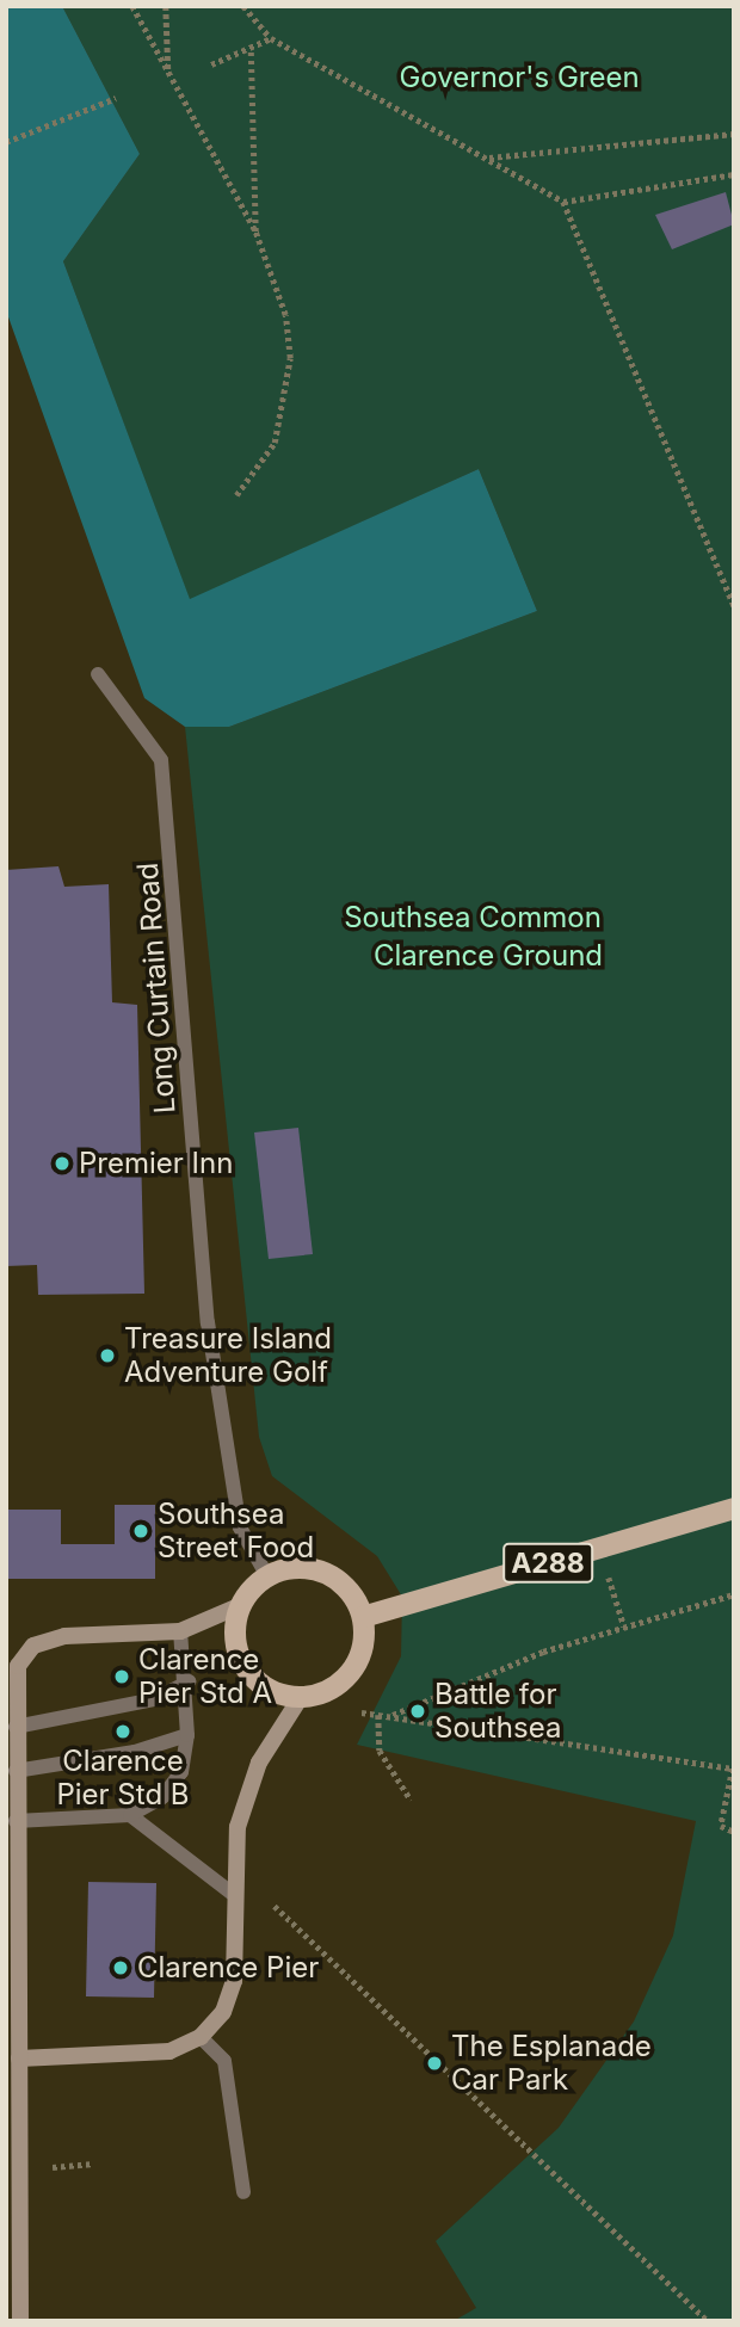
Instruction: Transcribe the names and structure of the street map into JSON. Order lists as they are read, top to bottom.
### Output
{
  "streets": {
    "main road": ["A288"],
    "lane": ["Long Curtain Road"]
  },
  "crossings": [
    ["Long Curtain Road", "A288"]
  ],
  "parks": ["Governor's Green", "Southsea Common", "Clarence Ground"],
  "places": [
    "Premier Inn",
    "Treasure Island Adventure Golf",
    "Southsea Street Food",
    "Clarence Pier Std A",
    "Battle for Southsea",
    "Clarence Pier Std B",
    "Clarence Pier",
    "The Esplanade Car Park"
  ]
}
